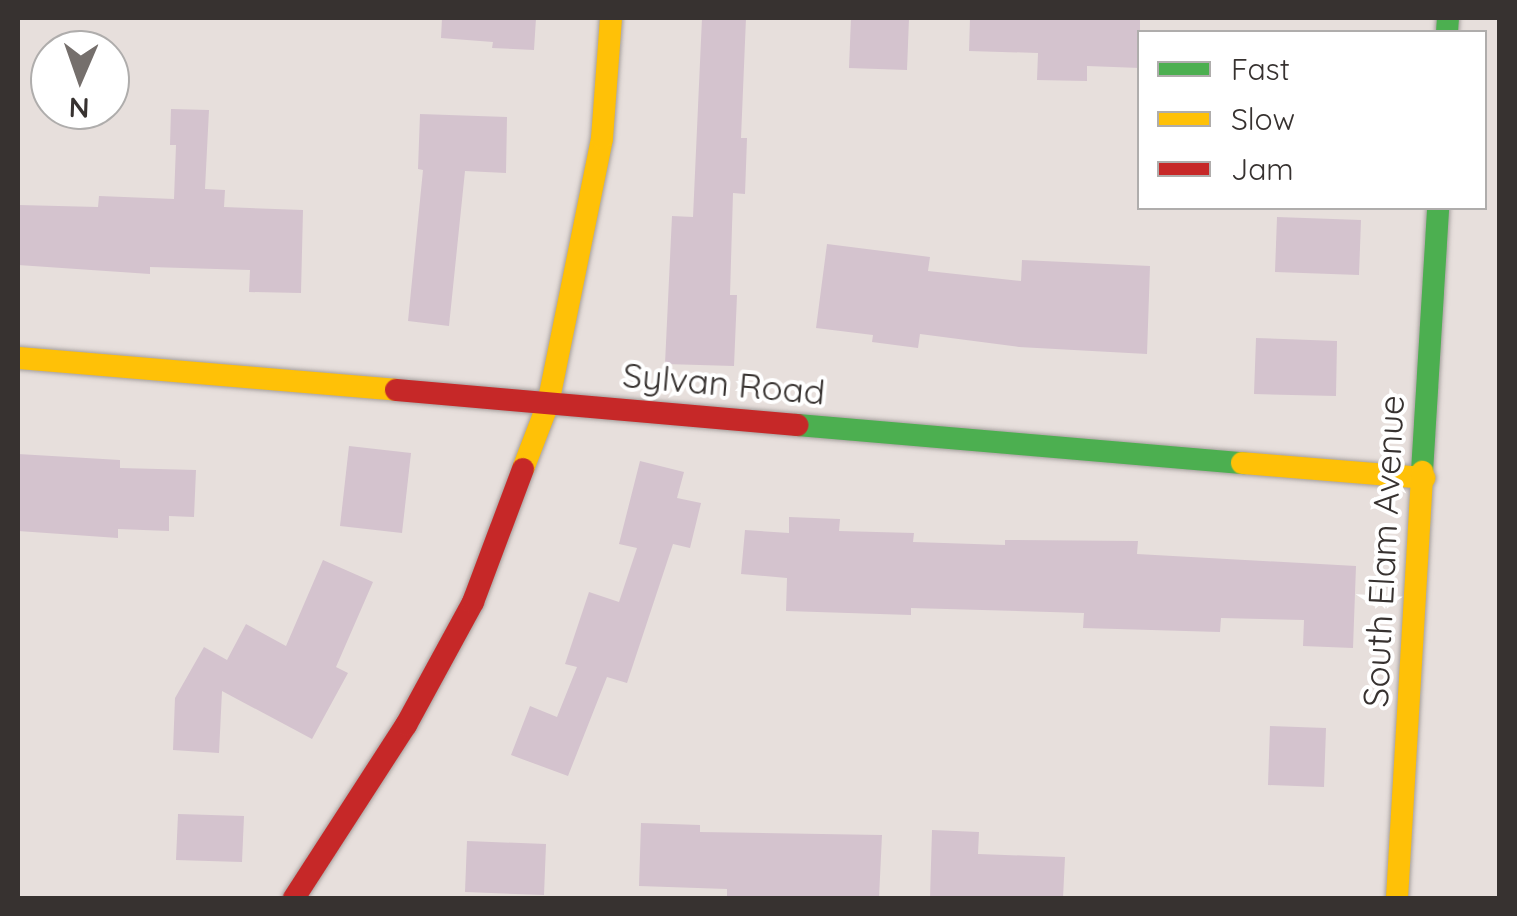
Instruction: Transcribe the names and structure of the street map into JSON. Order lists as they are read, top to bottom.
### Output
{
  "streets": {
    "street": ["Sylvan Road", "South Elam Avenue"]
  },
  "crossings": [
    ["Sylvan Road", "South Elam Avenue"]
  ],
  "legend": ["Fast", "Slow", "Jam"],
  "north": "bottom"
}
